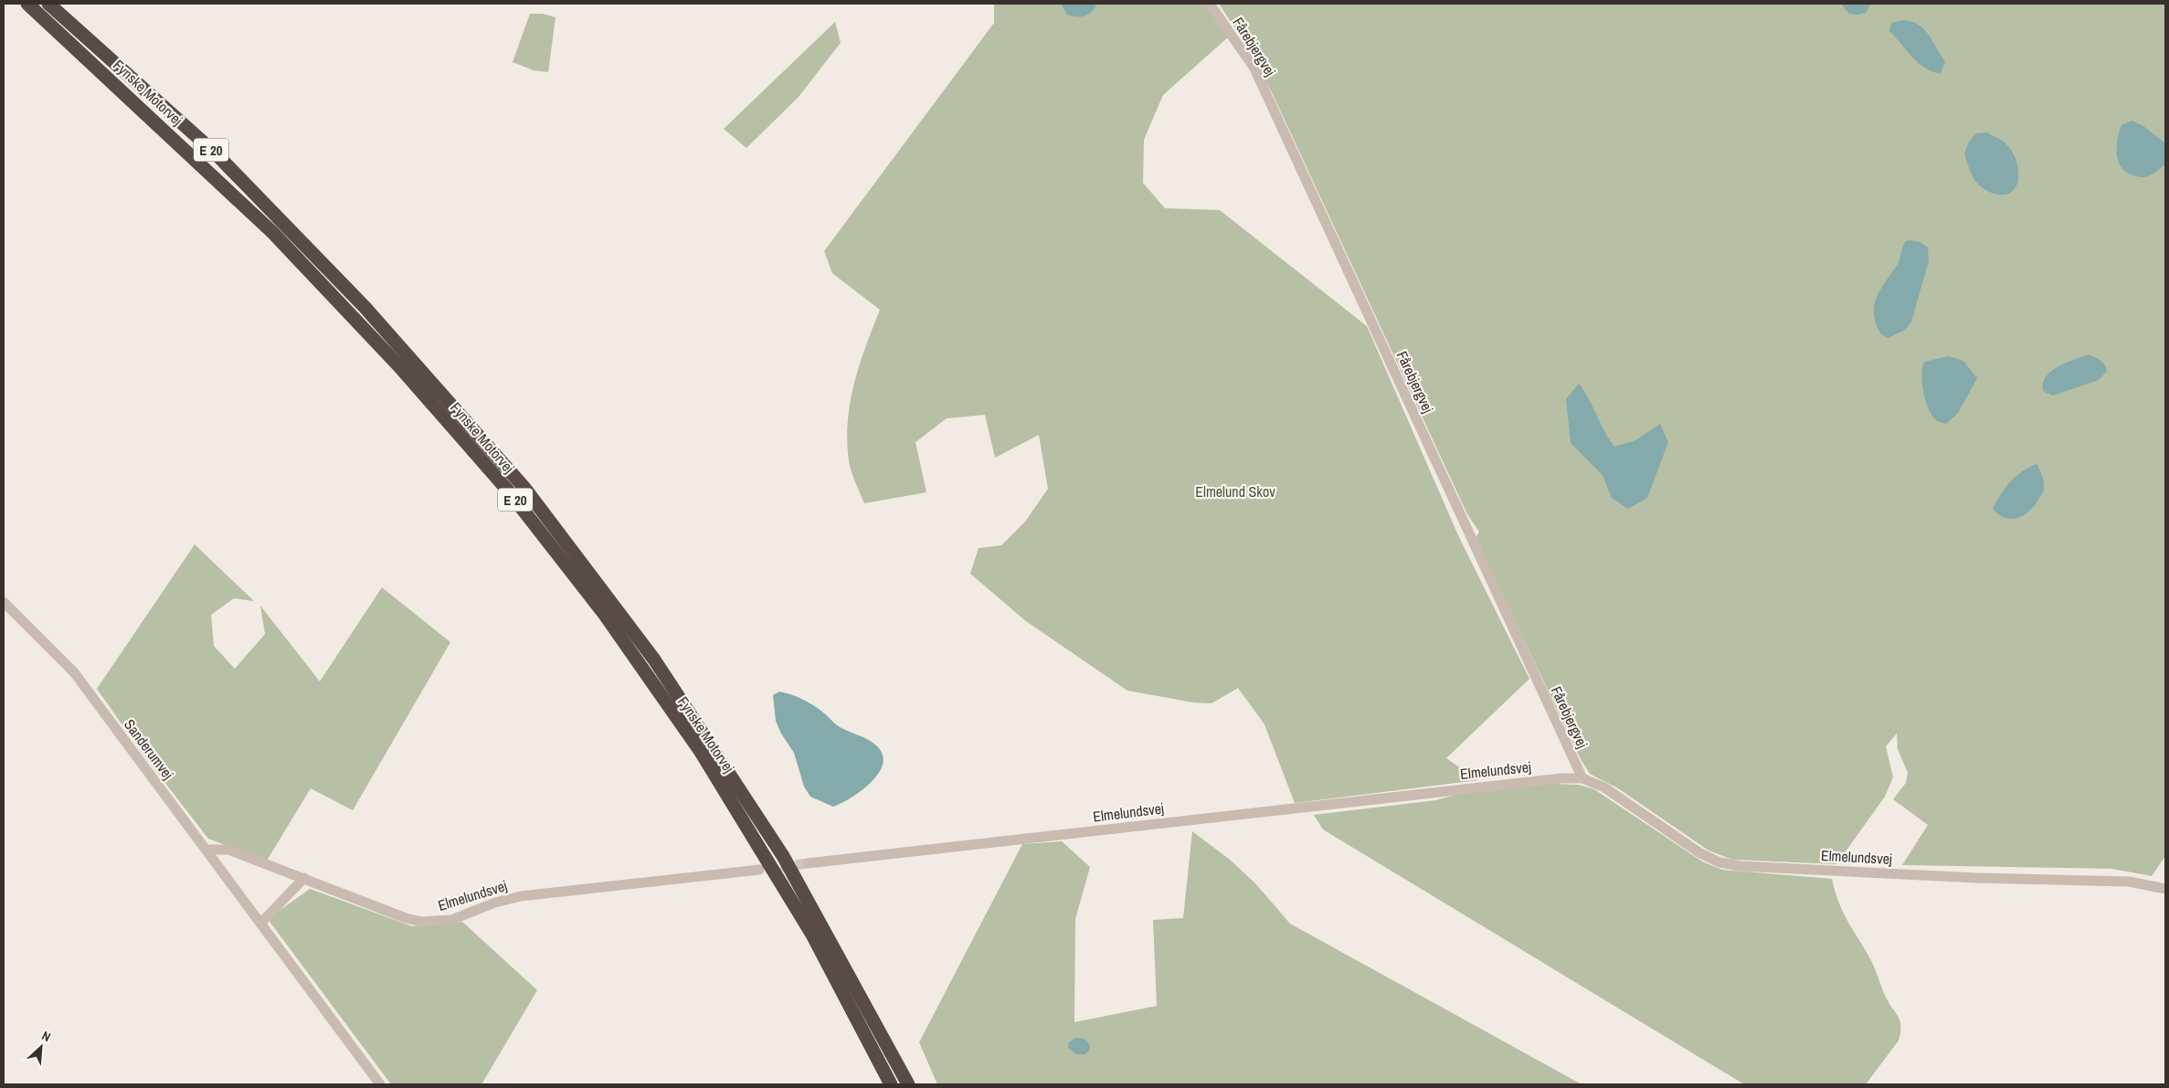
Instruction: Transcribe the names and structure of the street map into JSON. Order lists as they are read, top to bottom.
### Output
{
  "streets": {
    "highway": ["Fynske Motorvej", "E 20"],
    "street": ["Fårebjergvej", "Sanderumvej", "Elmelundsvej"]
  },
  "crossings": [
    ["Fårebjergvej", "Elmelundsvej"],
    ["Sanderumvej", "Elmelundsvej"]
  ],
  "parks": ["Elmelund Skov"],
  "north": "top right"
}
